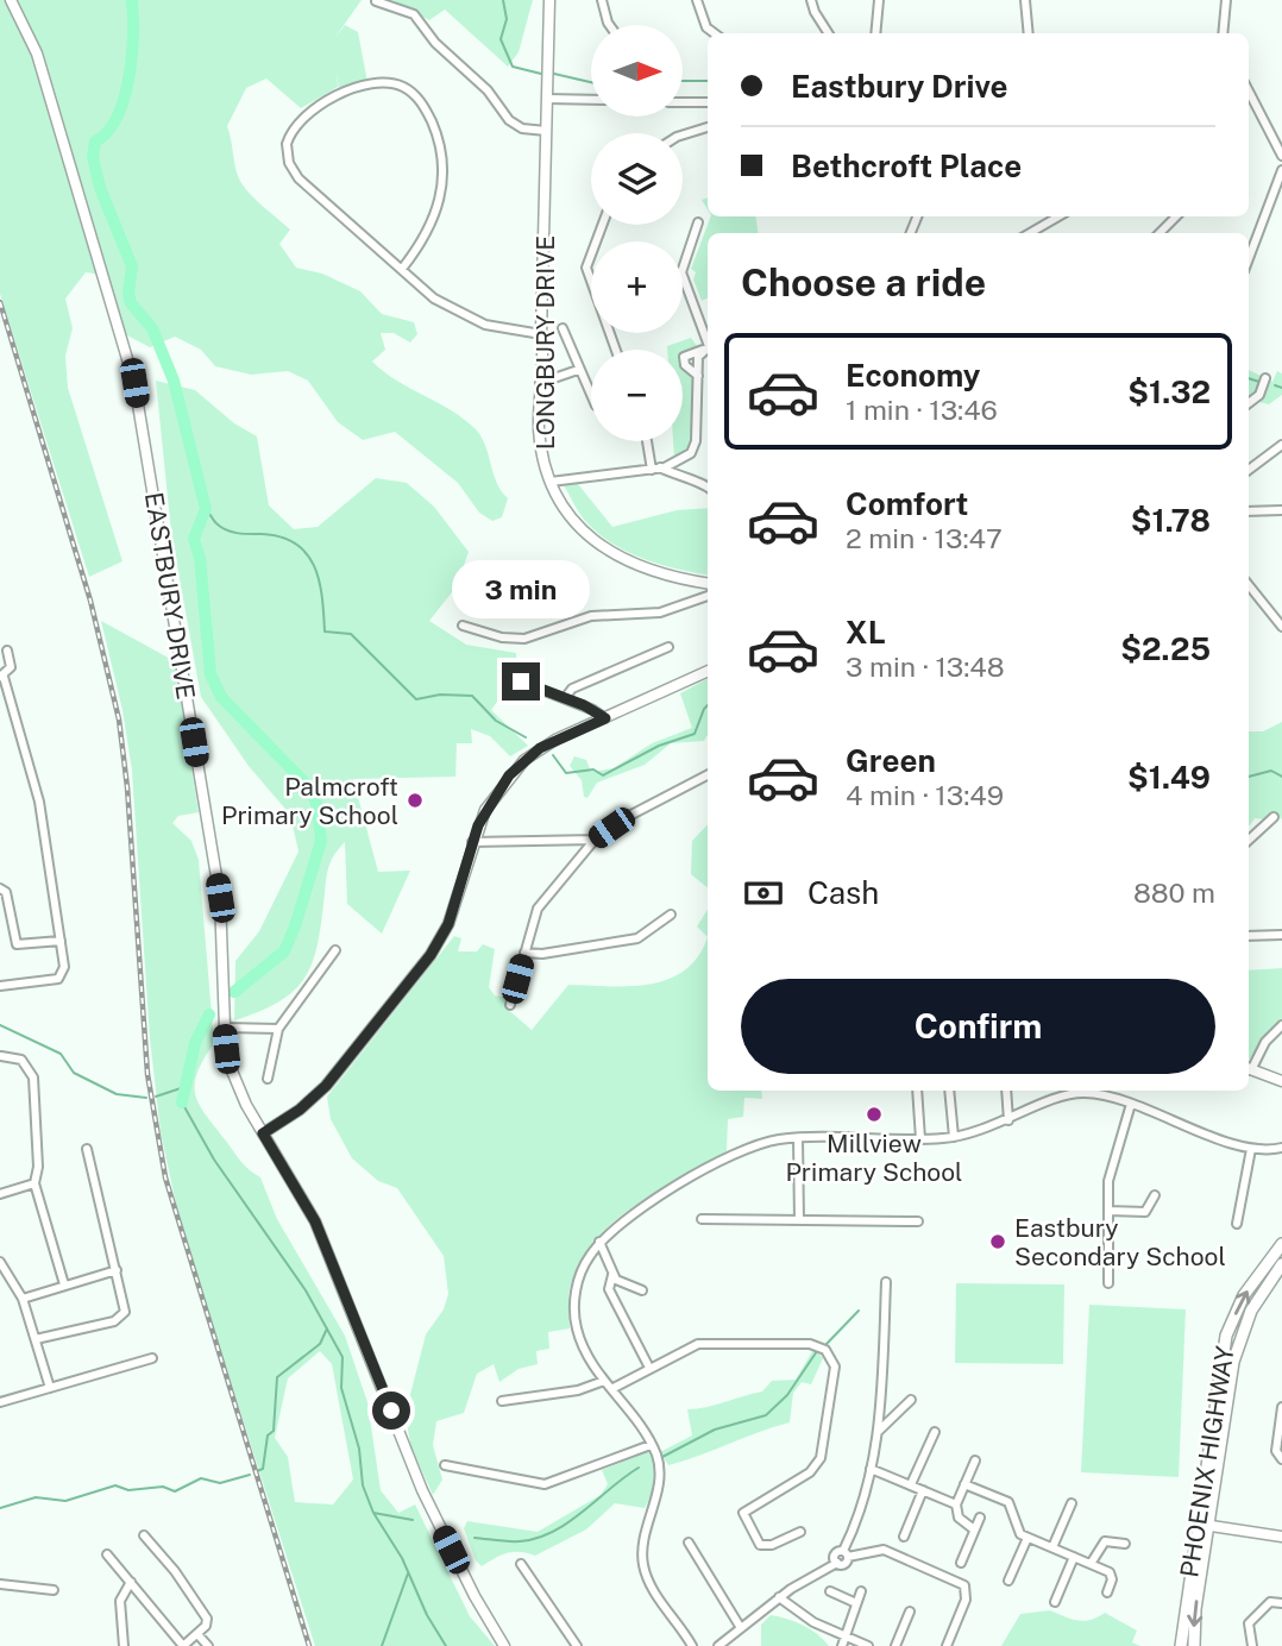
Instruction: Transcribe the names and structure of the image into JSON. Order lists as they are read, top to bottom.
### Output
{
  "streets": {
    "main road": ["PHOENIX HIGHWAY"],
    "street": ["LONGBURY DRIVE", "EASTBURY DRIVE"]
  },
  "places": ["Palmcroft Primary School", "Millview Primary School", "Eastbury Secondary School"],
  "north": "right",
  "page": {
    "map_buttons": ["+", "−"],
    "banner": ["Eastbury Drive", "Bethcroft Place"],
    "heading": "Choose a ride",
    "list": [
      {
        "name": "Economy",
        "note": "1 min · 13:46",
        "value": "$1.32"
      },
      {
        "name": "Comfort",
        "note": "2 min · 13:47",
        "value": "$1.78"
      },
      {
        "name": "XL",
        "note": "3 min · 13:48",
        "value": "$2.25"
      },
      {
        "name": "Green",
        "note": "4 min · 13:49",
        "value": "$1.49"
      }
    ],
    "bubble": "3 min",
    "pay": ["Cash", "880 m"],
    "buttons": "Confirm"
  }
}
